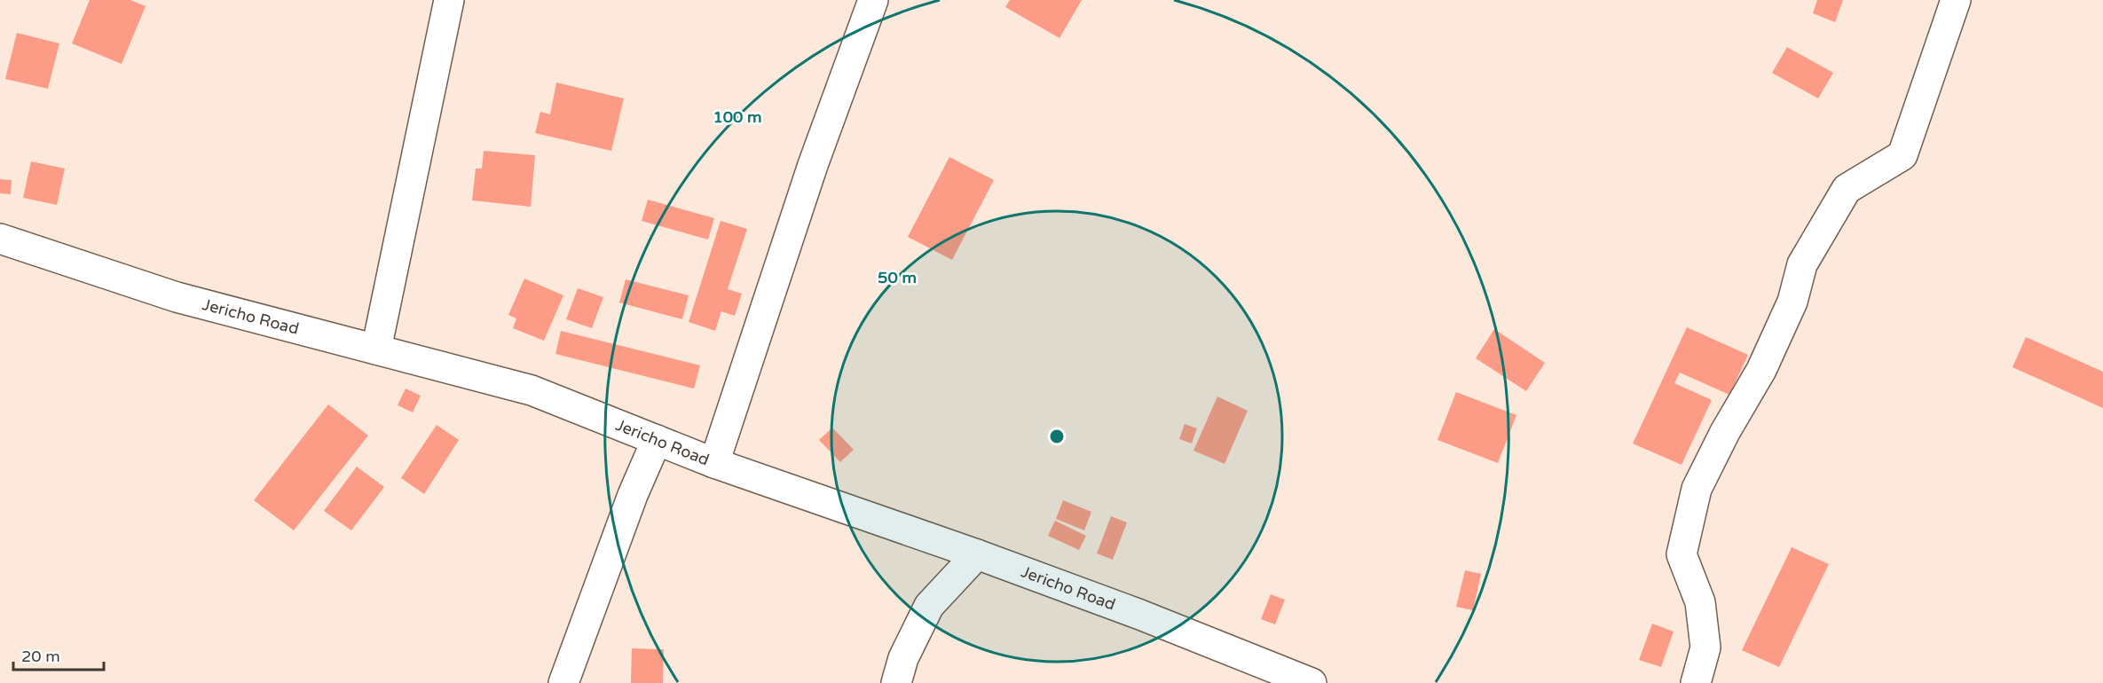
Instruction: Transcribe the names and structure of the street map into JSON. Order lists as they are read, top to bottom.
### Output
{
  "streets": {
    "street": ["Jericho Road"]
  },
  "scale_bar": "20 m",
  "rings": ["100 m", "50 m"]
}
